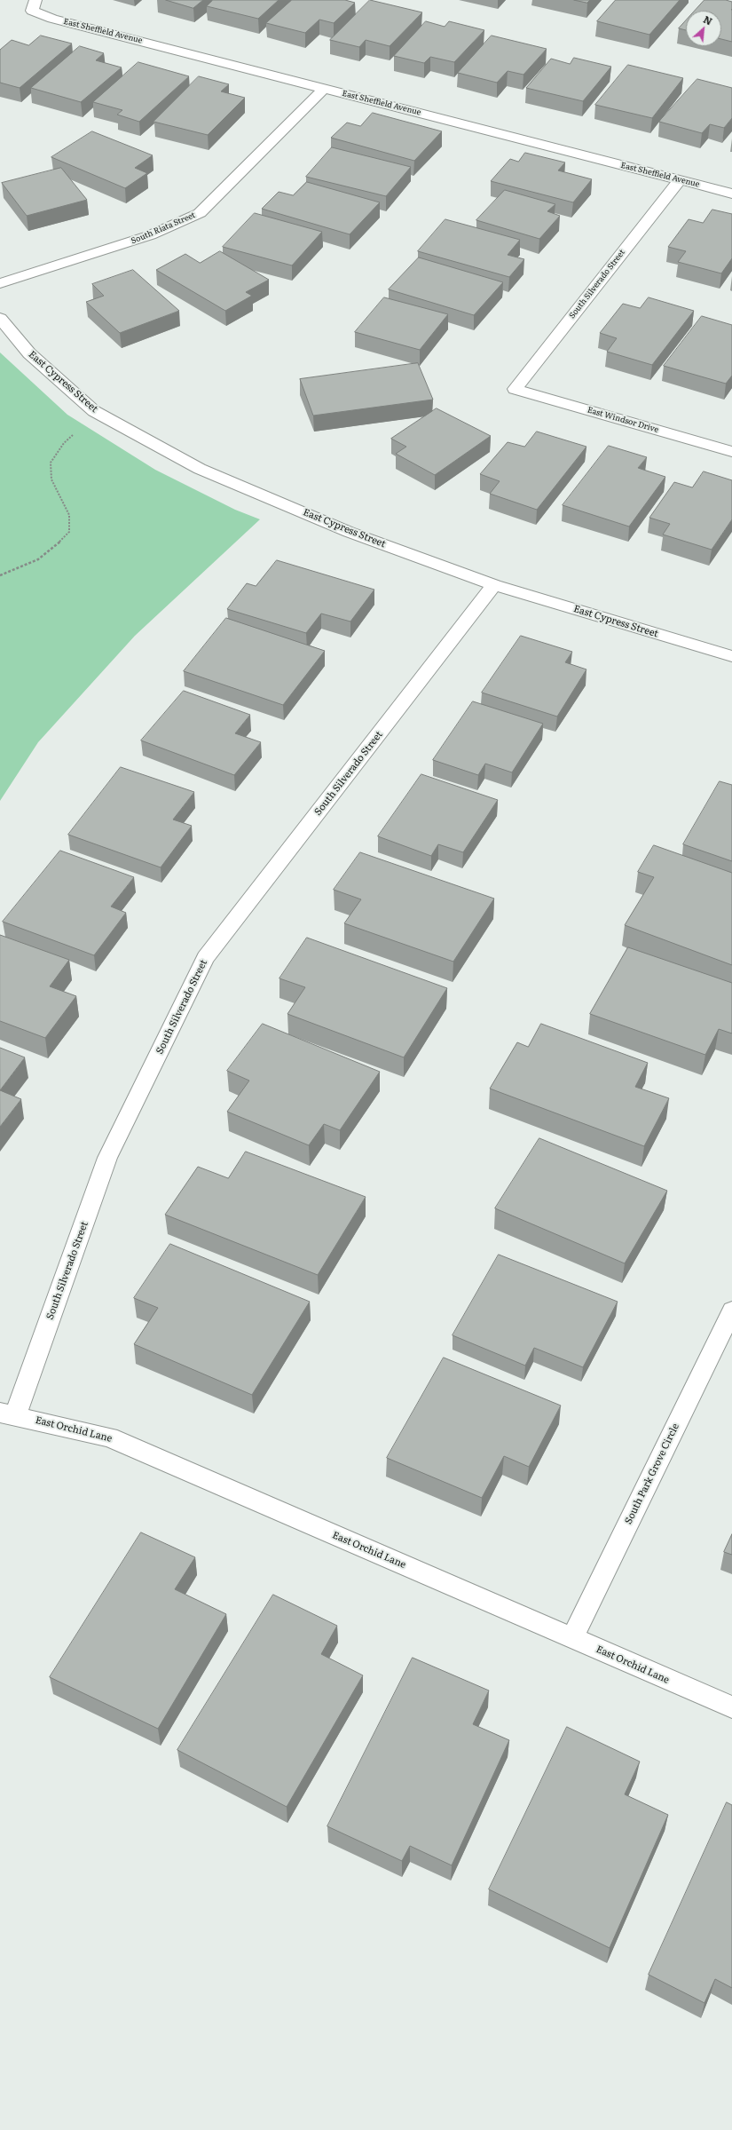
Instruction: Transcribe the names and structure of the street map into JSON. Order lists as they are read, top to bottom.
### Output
{
  "streets": {
    "street": [
      "East Sheffield Avenue",
      "South Riata Street",
      "South Silverado Street",
      "East Cypress Street",
      "East Windsor Drive",
      "East Orchid Lane",
      "South Park Grove Circle"
    ]
  },
  "crossings": [
    ["East Sheffield Avenue", "South Riata Street"],
    ["East Sheffield Avenue", "South Silverado Street"],
    ["South Silverado Street", "East Cypress Street"],
    ["South Silverado Street", "East Windsor Drive"],
    ["South Silverado Street", "East Orchid Lane"],
    ["East Orchid Lane", "South Park Grove Circle"]
  ],
  "north": "top right"
}
